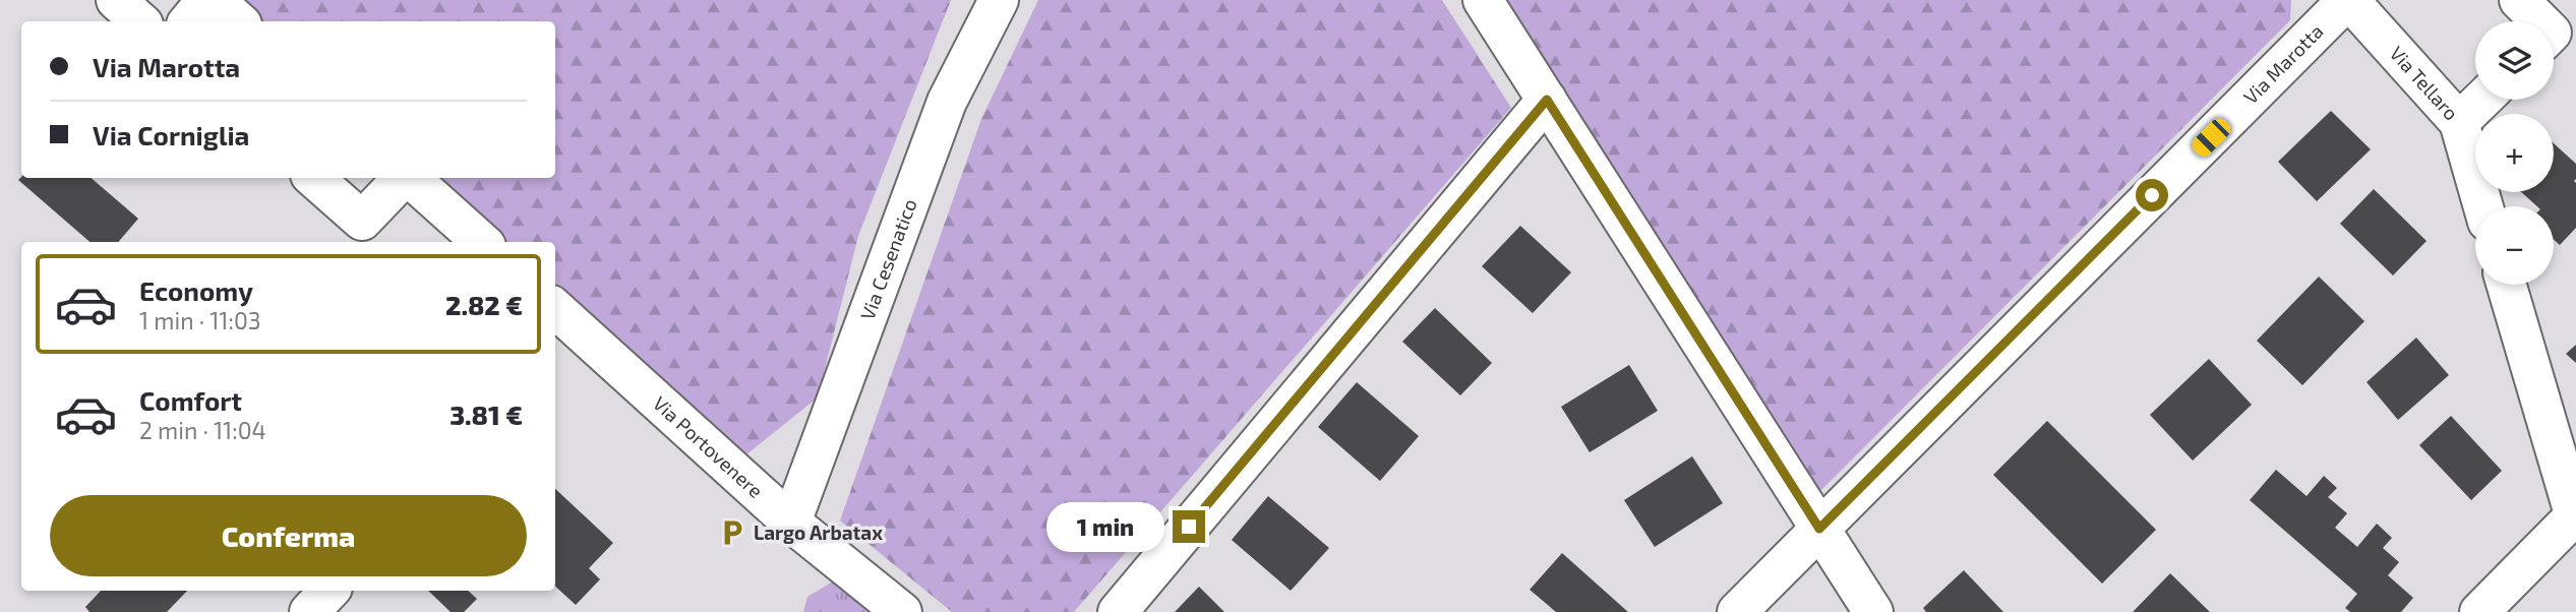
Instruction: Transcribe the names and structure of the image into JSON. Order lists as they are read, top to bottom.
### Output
{
  "streets": {
    "street": [
      "Via Marotta",
      "Via Tellaro",
      "Via Cesenatico",
      "Via Portovenere"
    ]
  },
  "crossings": [
    ["Via Marotta", "Via Tellaro"],
    ["Via Cesenatico", "Via Portovenere"]
  ],
  "places": {
    "parking": ["Largo Arbatax"]
  },
  "page": {
    "map_buttons": ["+", "−"],
    "banner": ["Via Marotta", "Via Corniglia"],
    "list": [
      {
        "name": "Economy",
        "note": "1 min · 11:03",
        "value": "2.82 €"
      },
      {
        "name": "Comfort",
        "note": "2 min · 11:04",
        "value": "3.81 €"
      }
    ],
    "buttons": "Conferma",
    "bubble": "1 min"
  }
}
